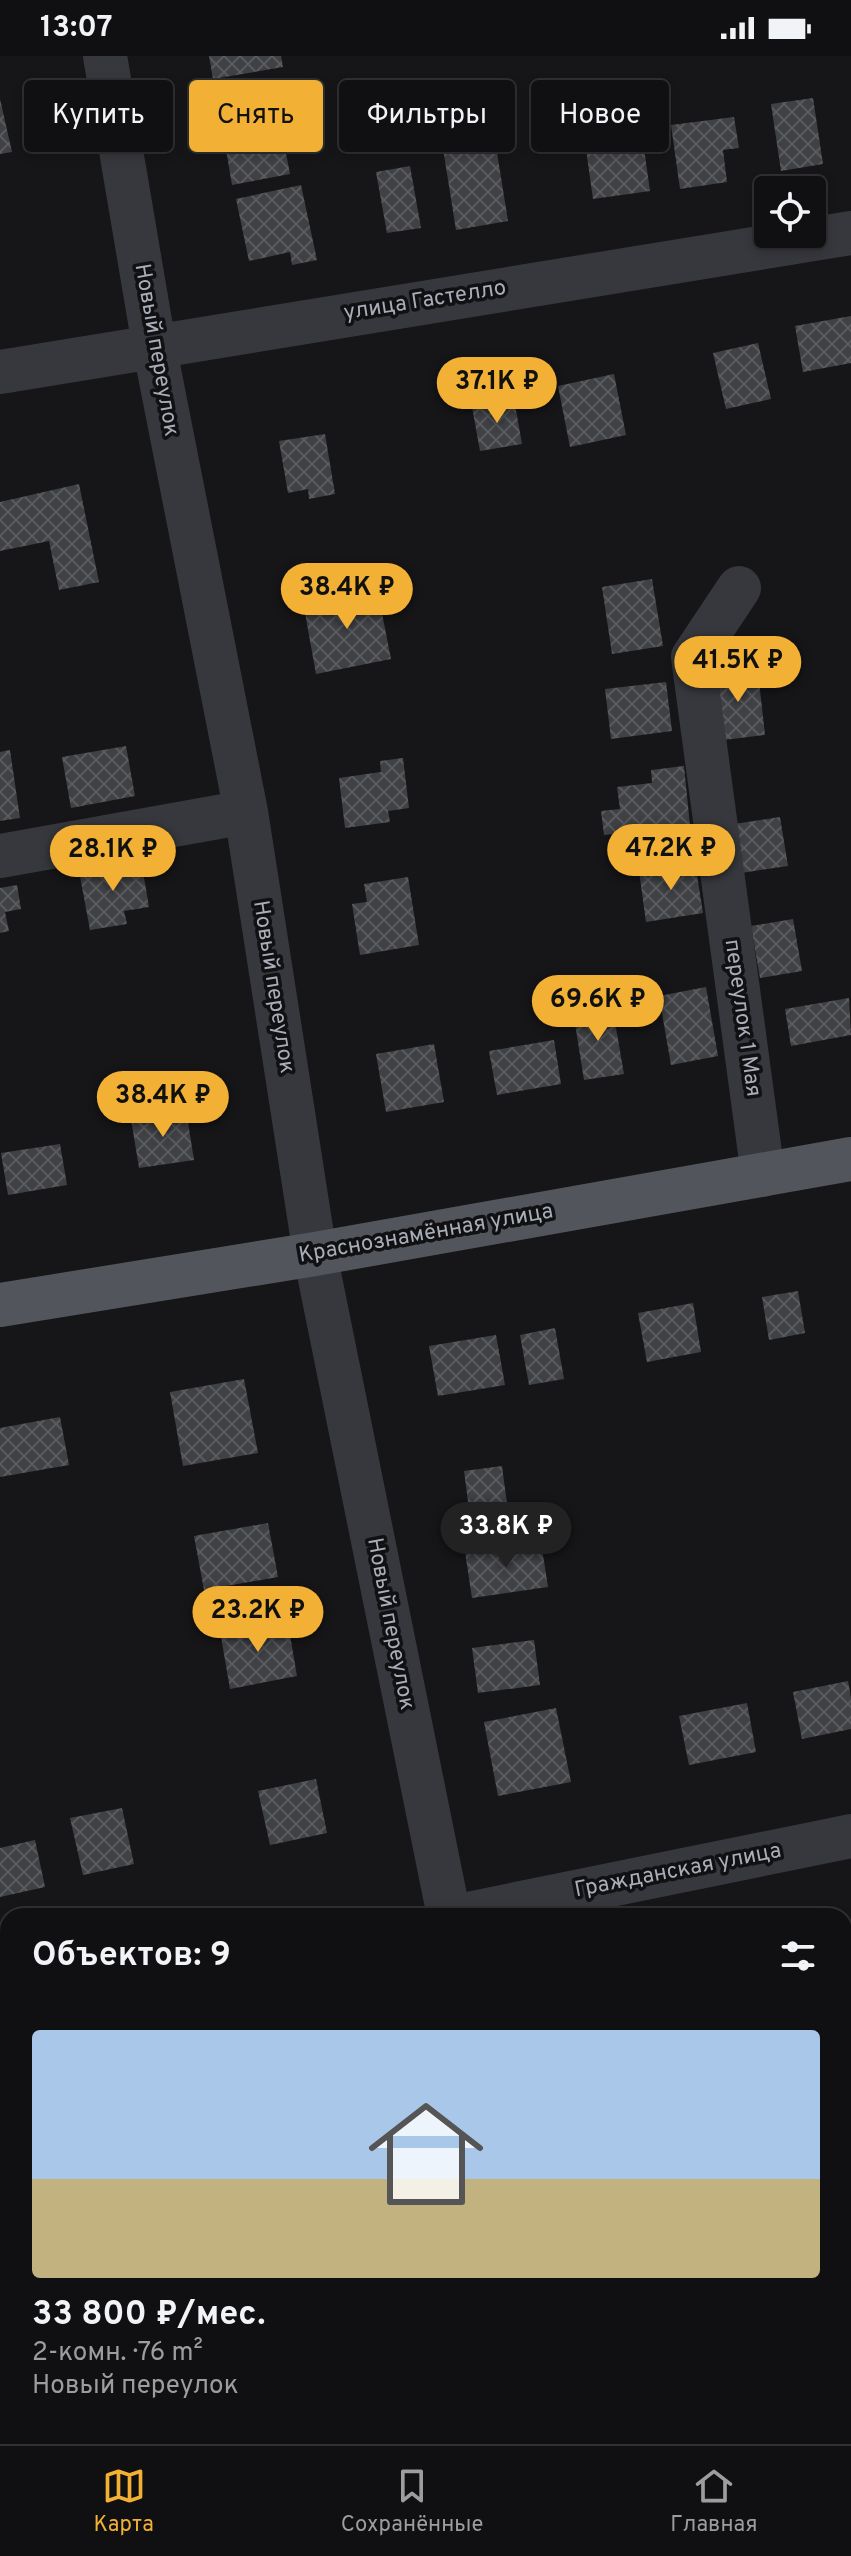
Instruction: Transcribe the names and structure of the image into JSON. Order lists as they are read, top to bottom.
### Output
{
  "streets": {
    "main road": ["Краснознамённая улица"],
    "street": [
      "улица Гастелло",
      "Новый переулок",
      "переулок 1 Мая",
      "Гражданская улица"
    ]
  },
  "crossings": [
    ["улица Гастелло", "Новый переулок"],
    ["Новый переулок", "Краснознамённая улица"],
    ["переулок 1 Мая", "Краснознамённая улица"]
  ],
  "page": {
    "status": "13:07",
    "chip": [
      "Купить",
      "Снять",
      "Фильтры",
      "Новое"
    ],
    "price": [
      "37.1K ₽",
      "38.4K ₽",
      "41.5K ₽",
      "47.2K ₽",
      "28.1K ₽",
      "69.6K ₽",
      "38.4K ₽",
      "33.8K ₽",
      "23.2K ₽"
    ],
    "heading": "Объектов: 9",
    "list": [
      {
        "name": "33 800 ₽/мес.",
        "note": "2-комн. · 76 m² · Новый переулок"
      }
    ],
    "tabs": ["Карта", "Сохранённые", "Главная"]
  }
}
